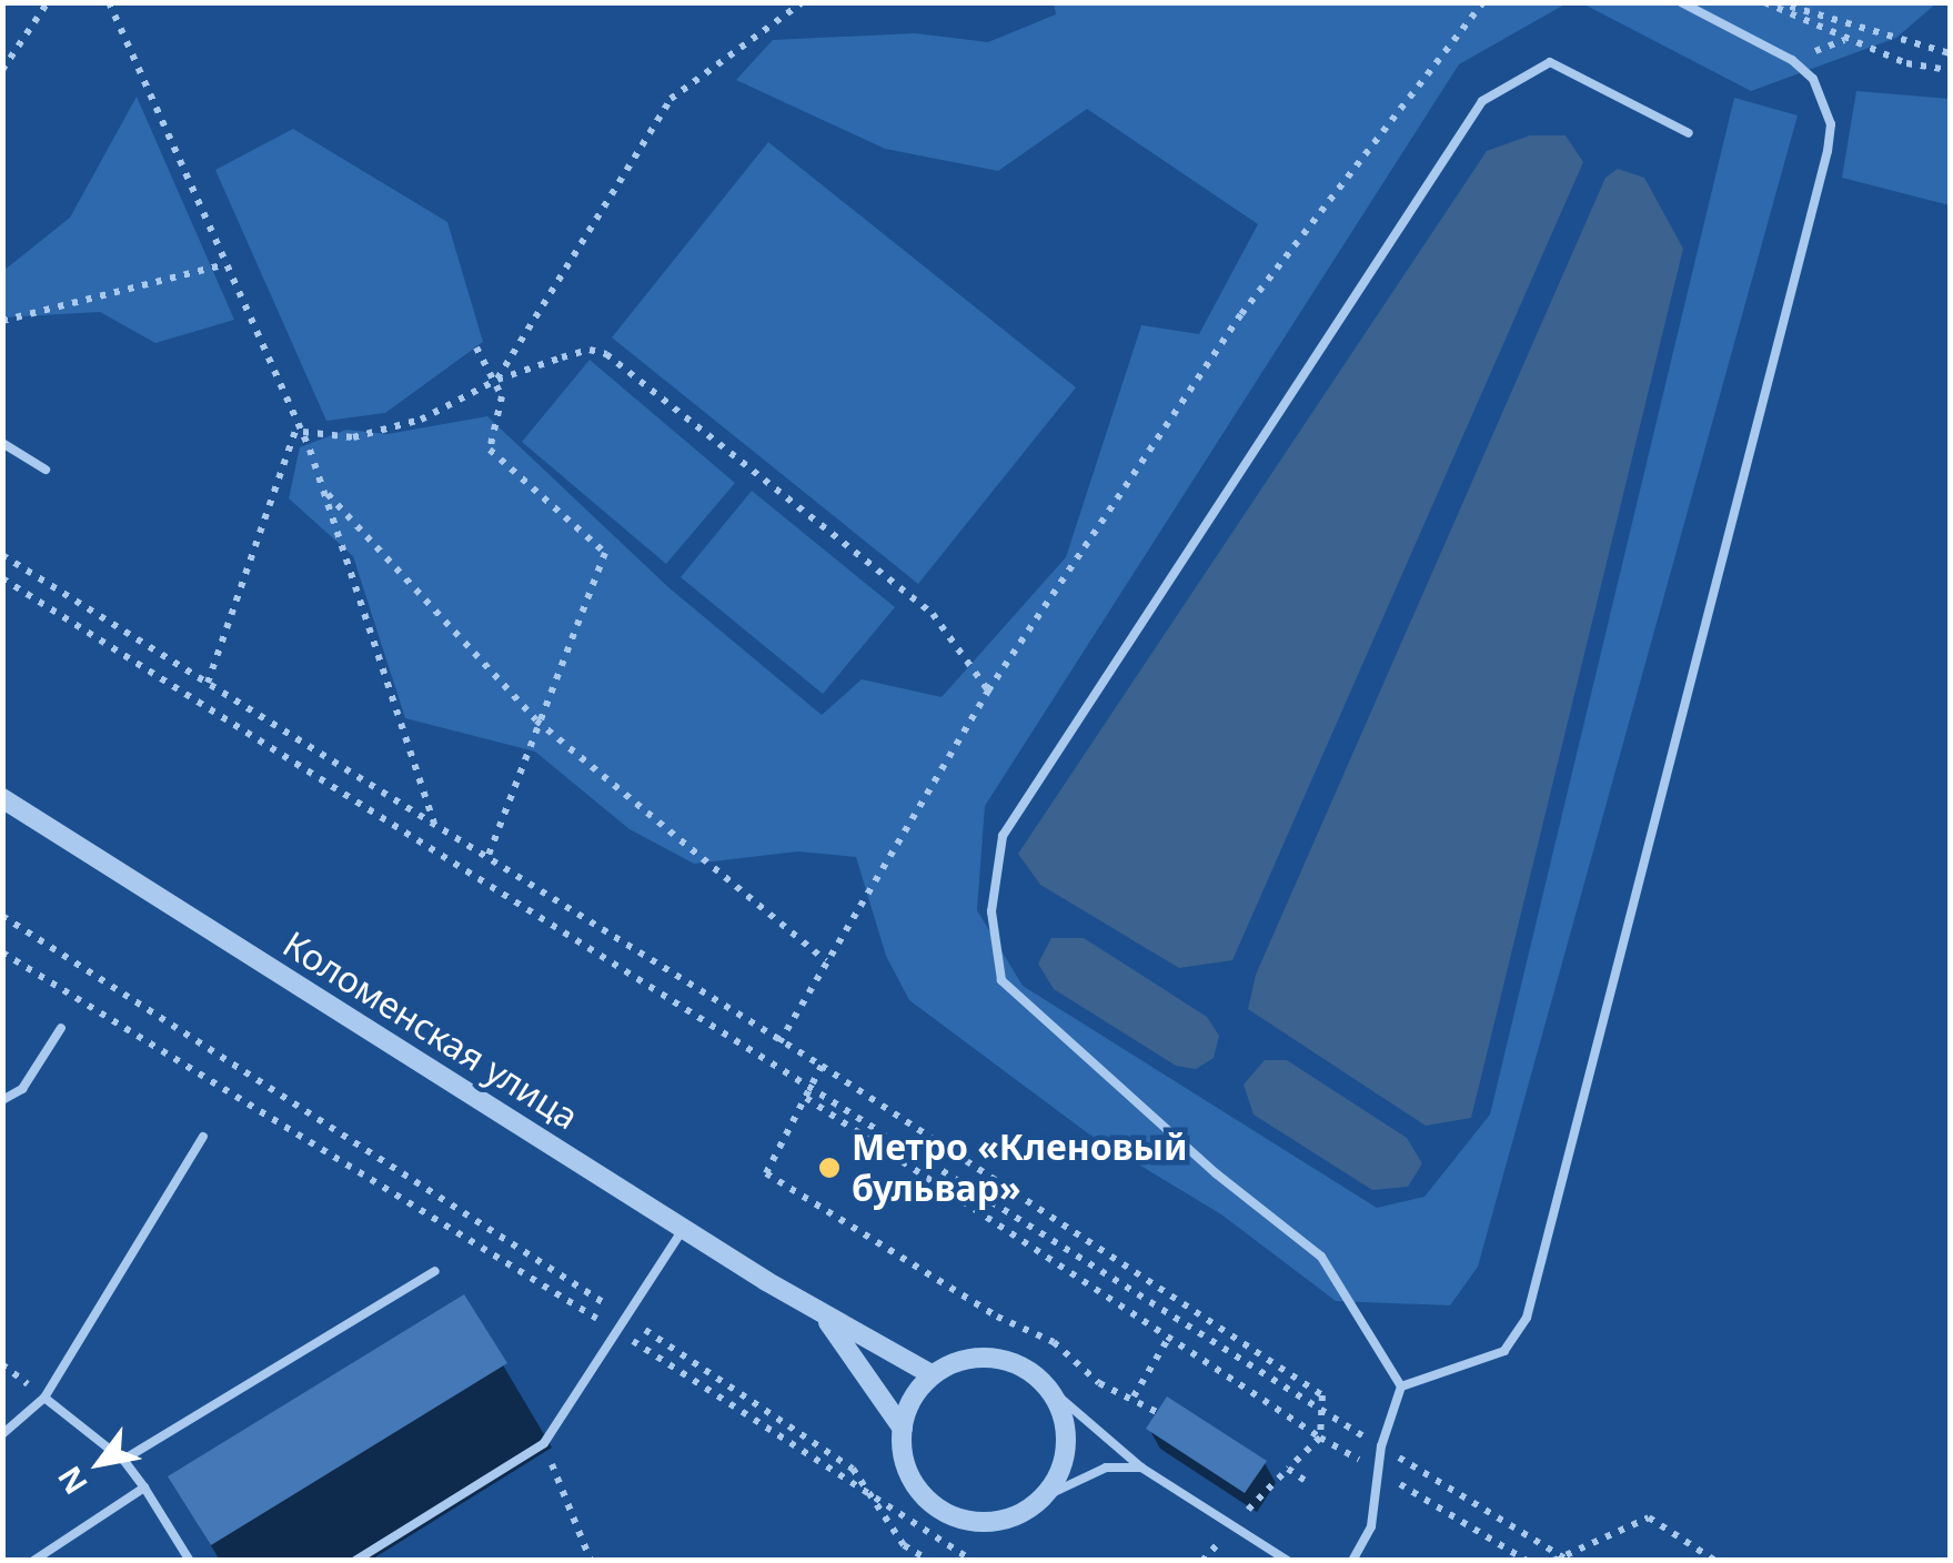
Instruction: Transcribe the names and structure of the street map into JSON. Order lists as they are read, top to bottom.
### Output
{
  "streets": {
    "street": ["Коломенская улица"]
  },
  "places": ["Метро «Кленовый бульвар»"],
  "north": "bottom left"
}
